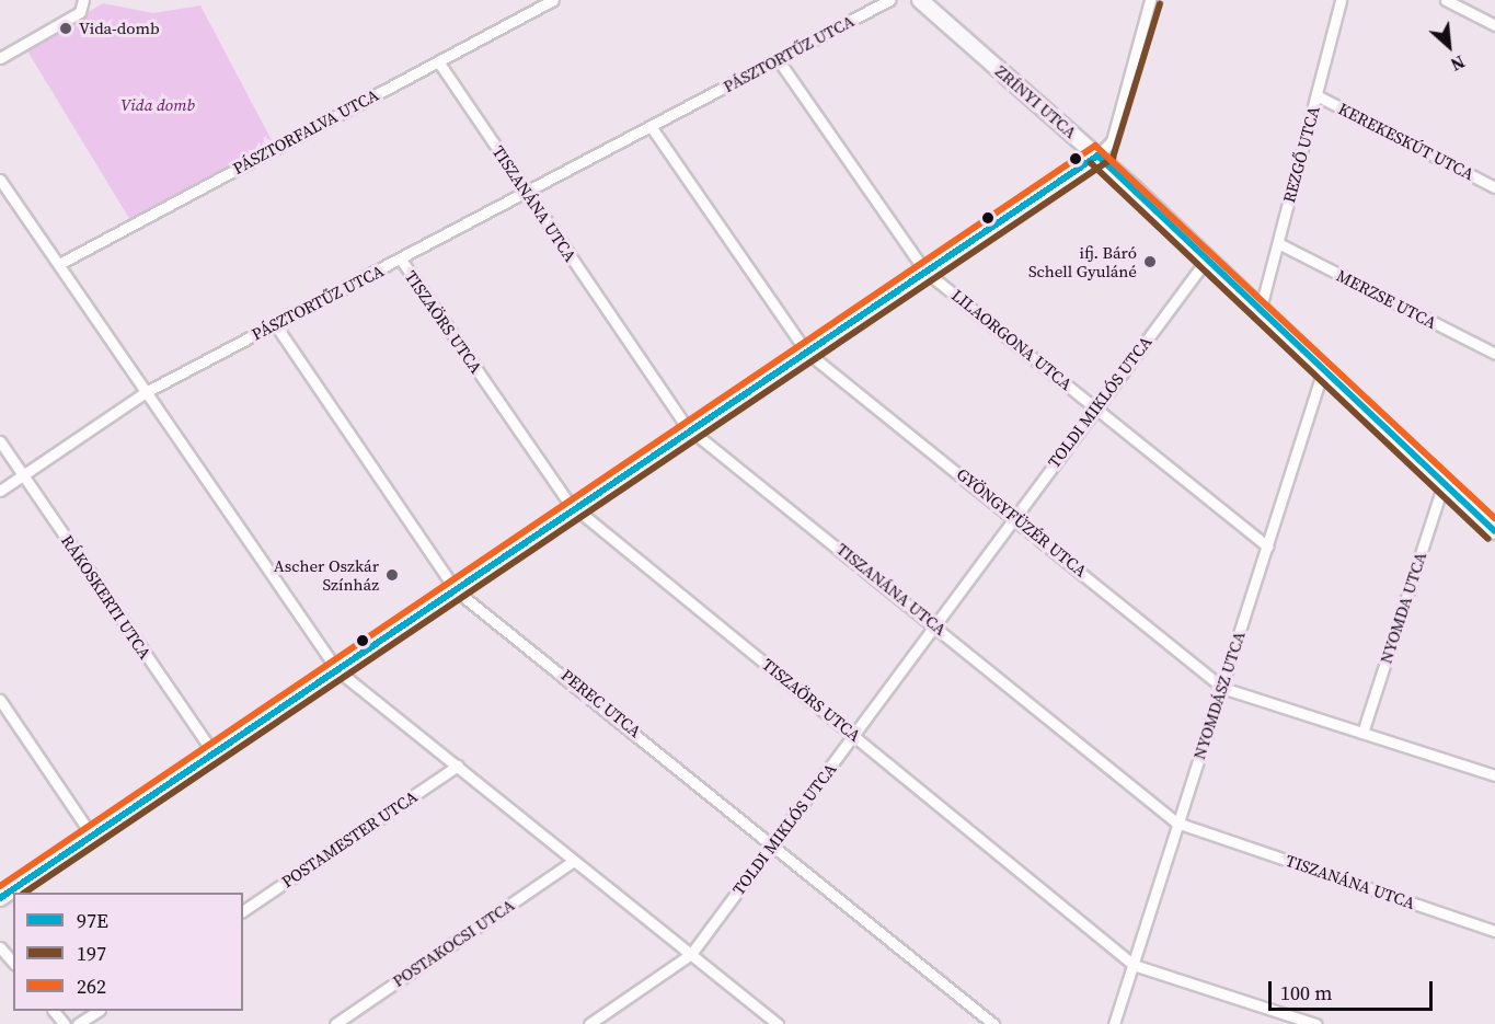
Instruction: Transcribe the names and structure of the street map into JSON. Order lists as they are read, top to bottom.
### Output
{
  "streets": {
    "street": [
      "PÁSZTORTŰZ UTCA",
      "ZRÍNYI UTCA",
      "PÁSZTORFALVA UTCA",
      "KEREKESKÚT UTCA",
      "REZGŐ UTCA",
      "TISZANÁNA UTCA",
      "MERZSE UTCA",
      "TISZAÖRS UTCA",
      "LILAORGONA UTCA",
      "TOLDI MIKLÓS UTCA",
      "GYÖNGYFÜZÉR UTCA",
      "RÁKOSKERTI UTCA",
      "NYOMDA UTCA",
      "NYOMDÁSZ UTCA",
      "PEREC UTCA",
      "POSTAMESTER UTCA",
      "POSTAKOCSI UTCA"
    ]
  },
  "crossings": [
    ["PÁSZTORTŰZ UTCA", "TISZANÁNA UTCA"],
    ["PÁSZTORTŰZ UTCA", "TISZAÖRS UTCA"],
    ["PÁSZTORTŰZ UTCA", "LILAORGONA UTCA"],
    ["PÁSZTORTŰZ UTCA", "GYÖNGYFÜZÉR UTCA"],
    ["PÁSZTORTŰZ UTCA", "RÁKOSKERTI UTCA"],
    ["PÁSZTORTŰZ UTCA", "PEREC UTCA"],
    ["ZRÍNYI UTCA", "REZGŐ UTCA"],
    ["ZRÍNYI UTCA", "TOLDI MIKLÓS UTCA"],
    ["ZRÍNYI UTCA", "NYOMDA UTCA"],
    ["ZRÍNYI UTCA", "NYOMDÁSZ UTCA"],
    ["PÁSZTORFALVA UTCA", "TISZANÁNA UTCA"],
    ["KEREKESKÚT UTCA", "REZGŐ UTCA"],
    ["REZGŐ UTCA", "MERZSE UTCA"],
    ["TISZANÁNA UTCA", "TOLDI MIKLÓS UTCA"],
    ["TISZANÁNA UTCA", "NYOMDÁSZ UTCA"],
    ["TISZAÖRS UTCA", "TOLDI MIKLÓS UTCA"],
    ["TISZAÖRS UTCA", "NYOMDÁSZ UTCA"],
    ["LILAORGONA UTCA", "TOLDI MIKLÓS UTCA"],
    ["LILAORGONA UTCA", "NYOMDÁSZ UTCA"],
    ["TOLDI MIKLÓS UTCA", "GYÖNGYFÜZÉR UTCA"],
    ["TOLDI MIKLÓS UTCA", "PEREC UTCA"],
    ["GYÖNGYFÜZÉR UTCA", "NYOMDA UTCA"],
    ["GYÖNGYFÜZÉR UTCA", "NYOMDÁSZ UTCA"]
  ],
  "parks": ["Vida domb"],
  "places": ["Vida-domb", "ifj. Báró Schell Gyuláné", "Ascher Oszkár Színház"],
  "lines": ["transit line 197", "transit line 262", "transit line 97E"],
  "legend": ["97E", "197", "262"],
  "scale_bar": "100 m",
  "north": "bottom right"
}
